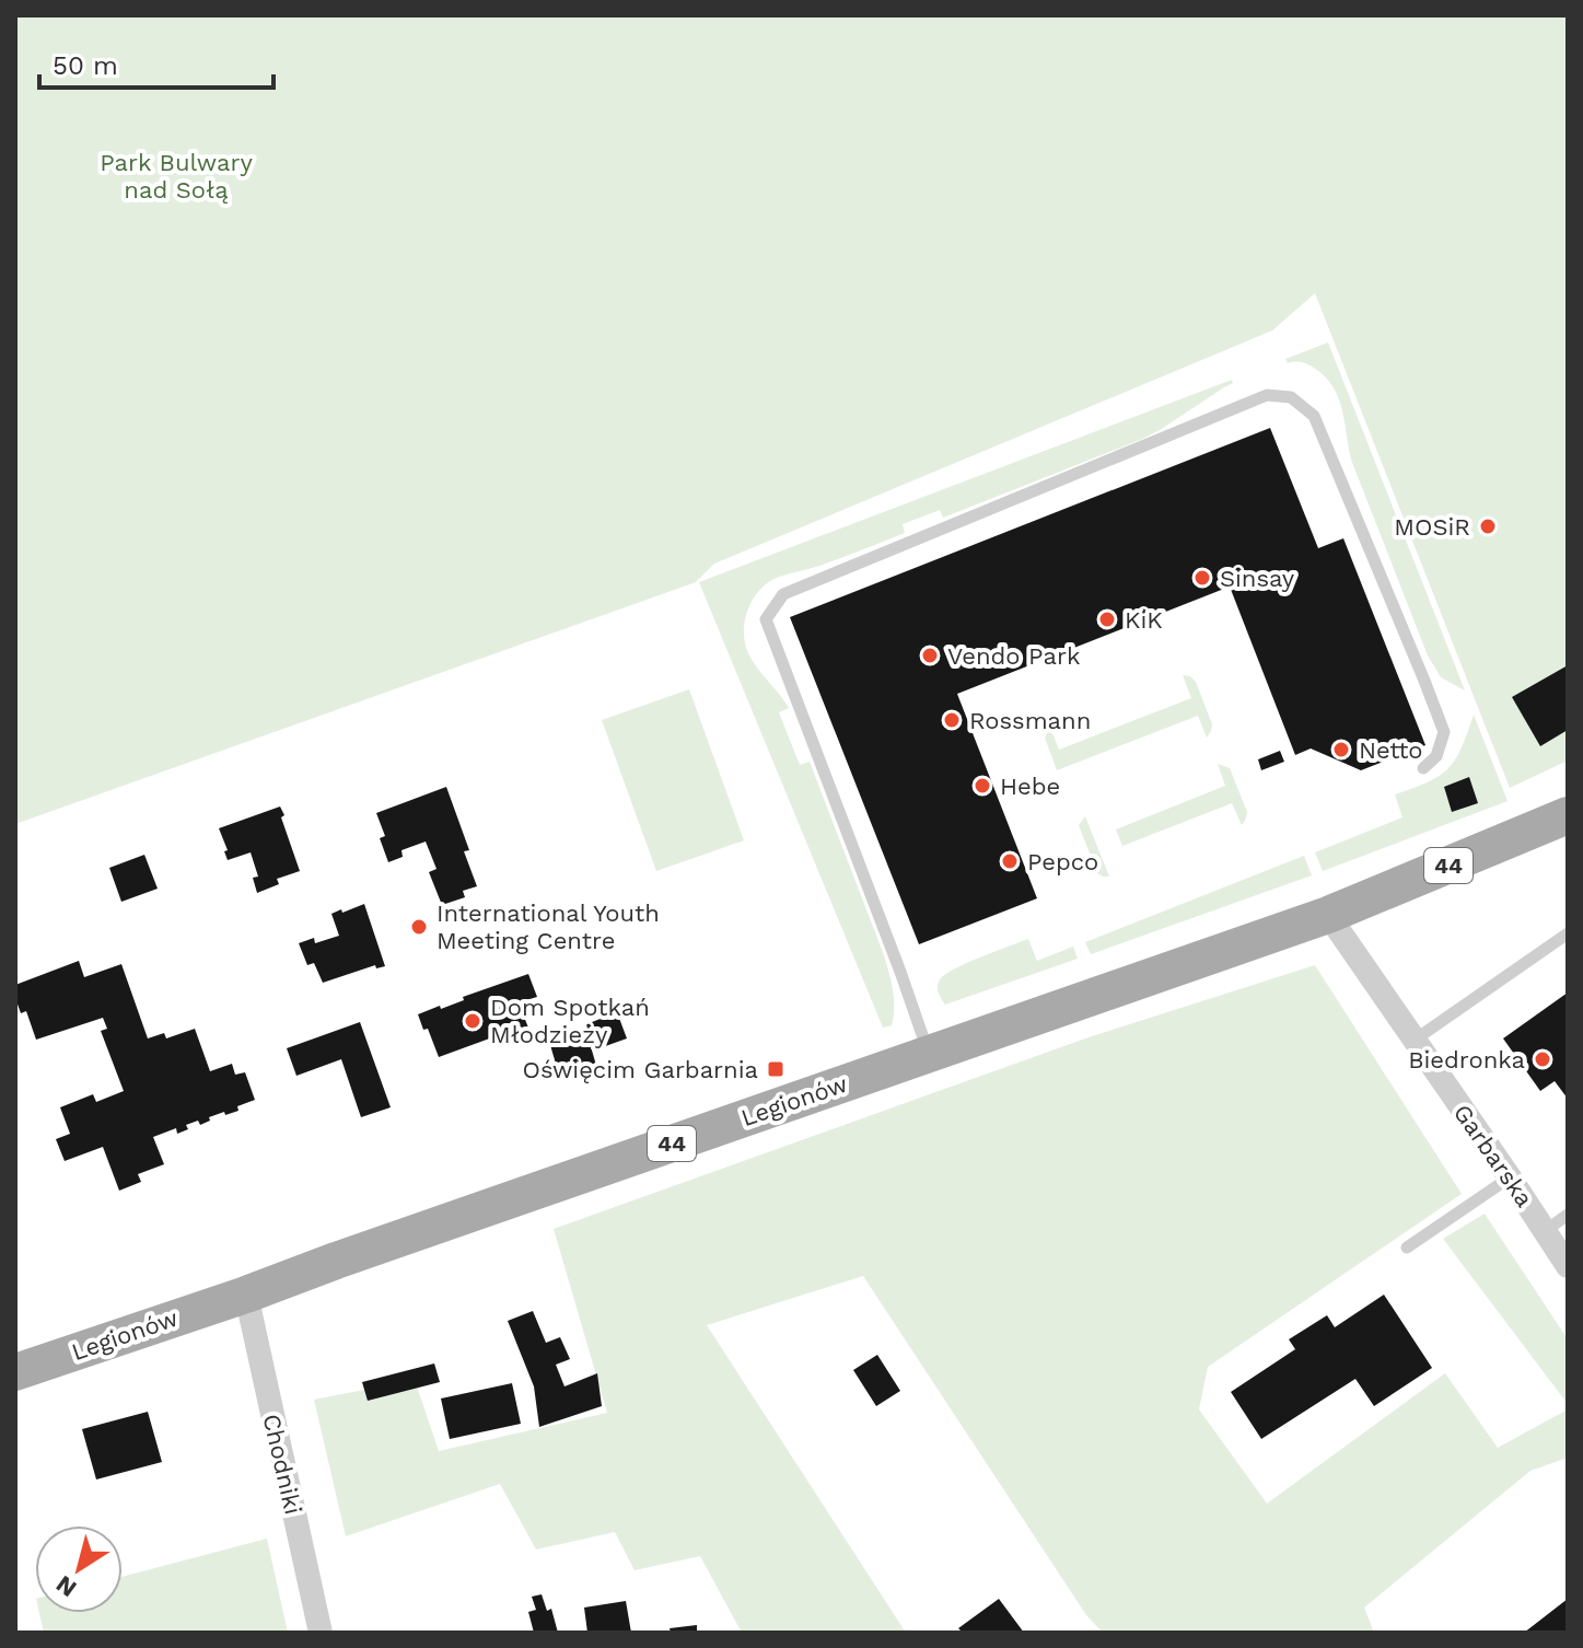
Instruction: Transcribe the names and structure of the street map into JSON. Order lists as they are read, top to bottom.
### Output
{
  "streets": {
    "main road": ["44", "Legionów"],
    "street": ["Garbarska", "Chodniki"]
  },
  "crossings": [
    ["Legionów", "Garbarska"],
    ["Legionów", "Chodniki"]
  ],
  "parks": ["Park Bulwary nad Sołą"],
  "places": {
    "other": [
      "MOSiR",
      "Sinsay",
      "KiK",
      "Vendo Park",
      "Rossmann",
      "Netto",
      "Hebe",
      "Pepco",
      "International Youth Meeting Centre",
      "Dom Spotkań Młodzieży",
      "Biedronka"
    ],
    "transit": ["Oświęcim Garbarnia"]
  },
  "scale_bar": "50 m",
  "north": "bottom left"
}
